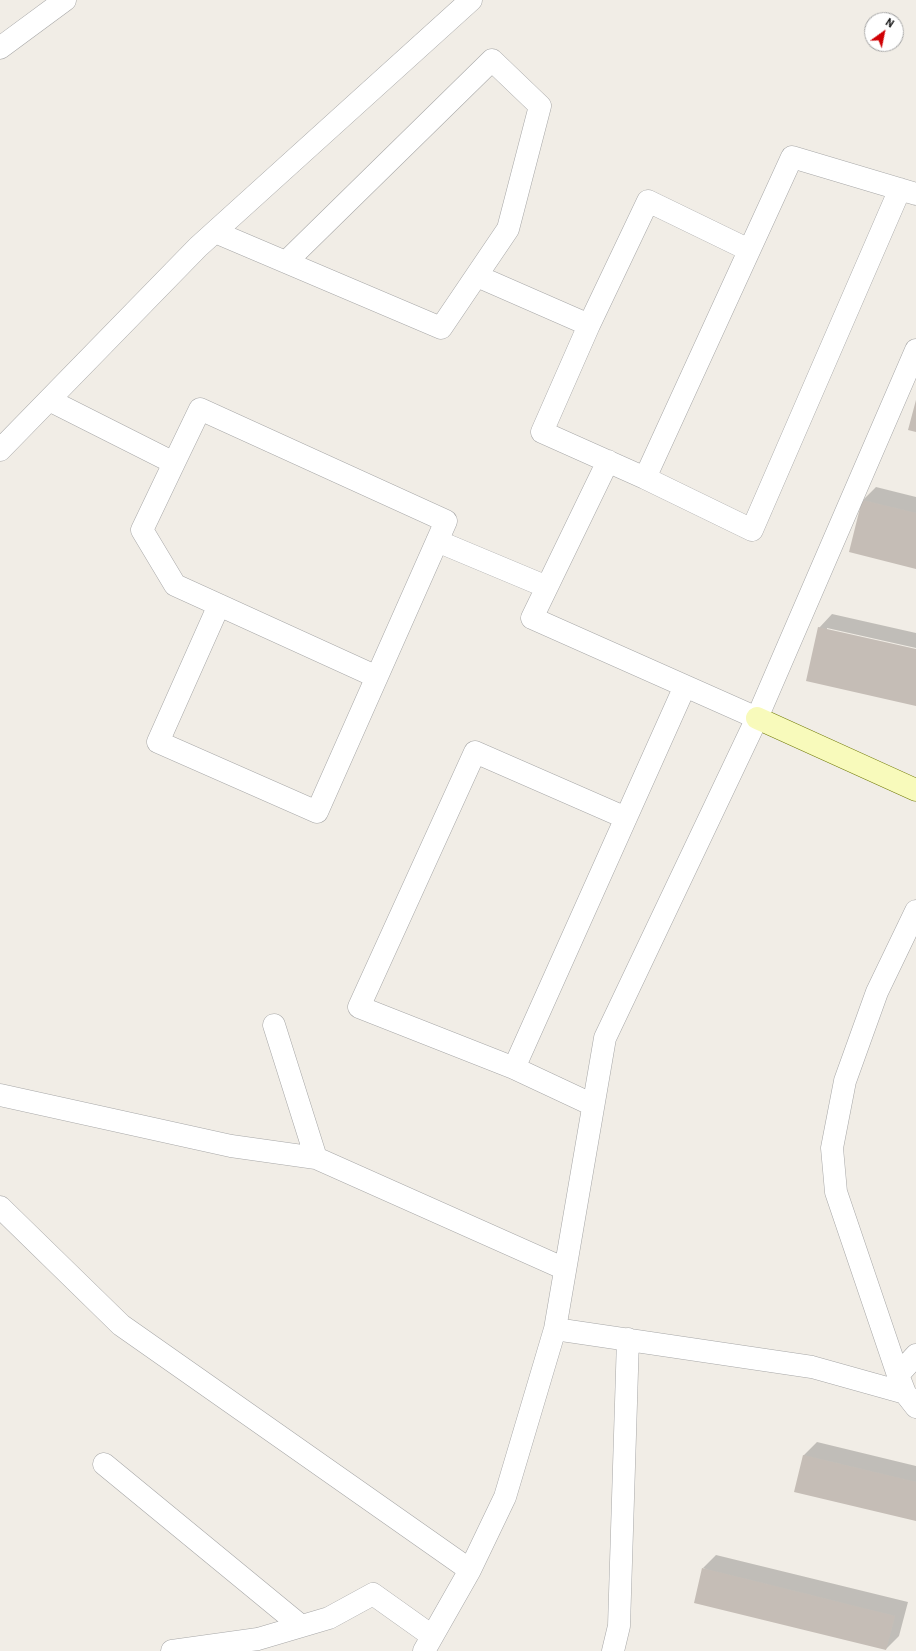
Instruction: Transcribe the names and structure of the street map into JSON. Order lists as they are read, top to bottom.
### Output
{
  "north": "top right"
}
